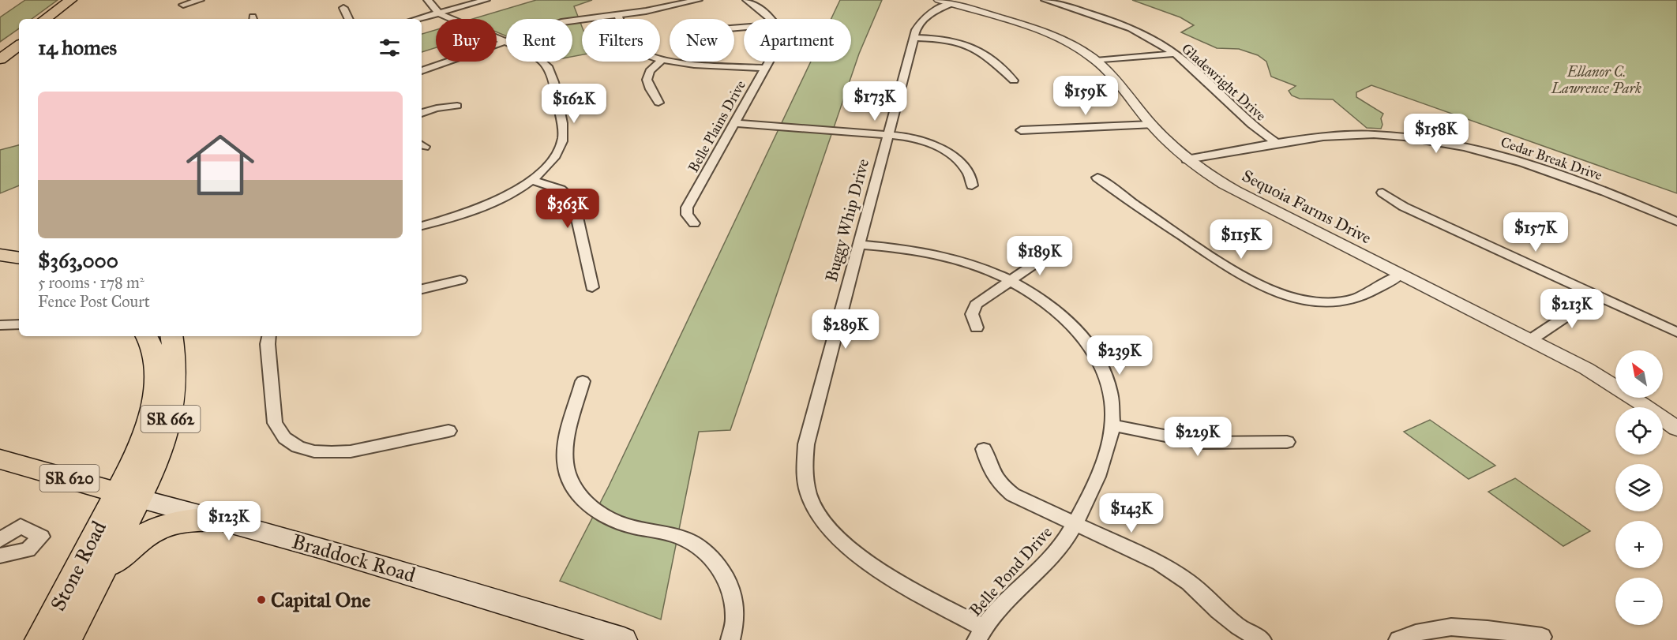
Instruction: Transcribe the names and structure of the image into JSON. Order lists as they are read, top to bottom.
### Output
{
  "streets": {
    "main road": [
      "SR 662",
      "SR 620",
      "Braddock Road",
      "Stone Road"
    ],
    "street": [
      "Gladewright Drive",
      "Belle Plains Drive",
      "Cedar Break Drive",
      "Sequoia Farms Drive",
      "Buggy Whip Drive",
      "Belle Pond Drive"
    ]
  },
  "crossings": [
    ["Gladewright Drive", "Cedar Break Drive"],
    ["Cedar Break Drive", "Sequoia Farms Drive"],
    ["Sequoia Farms Drive", "Buggy Whip Drive"],
    ["Buggy Whip Drive", "Belle Pond Drive"],
    ["SR 662", "Braddock Road"],
    ["SR 662", "Stone Road"],
    ["Braddock Road", "Stone Road"]
  ],
  "parks": ["Ellanor C. Lawrence Park"],
  "places": ["Capital One"],
  "north": "top left",
  "page": {
    "chip": [
      "Buy",
      "Rent",
      "Filters",
      "New",
      "Apartment"
    ],
    "heading": "14 homes",
    "price": [
      "$159K",
      "$173K",
      "$162K",
      "$158K",
      "$363K",
      "$157K",
      "$115K",
      "$189K",
      "$213K",
      "$289K",
      "$239K",
      "$229K",
      "$143K",
      "$123K"
    ],
    "list": [
      {
        "name": "$363,000",
        "note": "5 rooms · 178 m² · Fence Post Court"
      }
    ],
    "map_buttons": ["+", "−"]
  }
}
